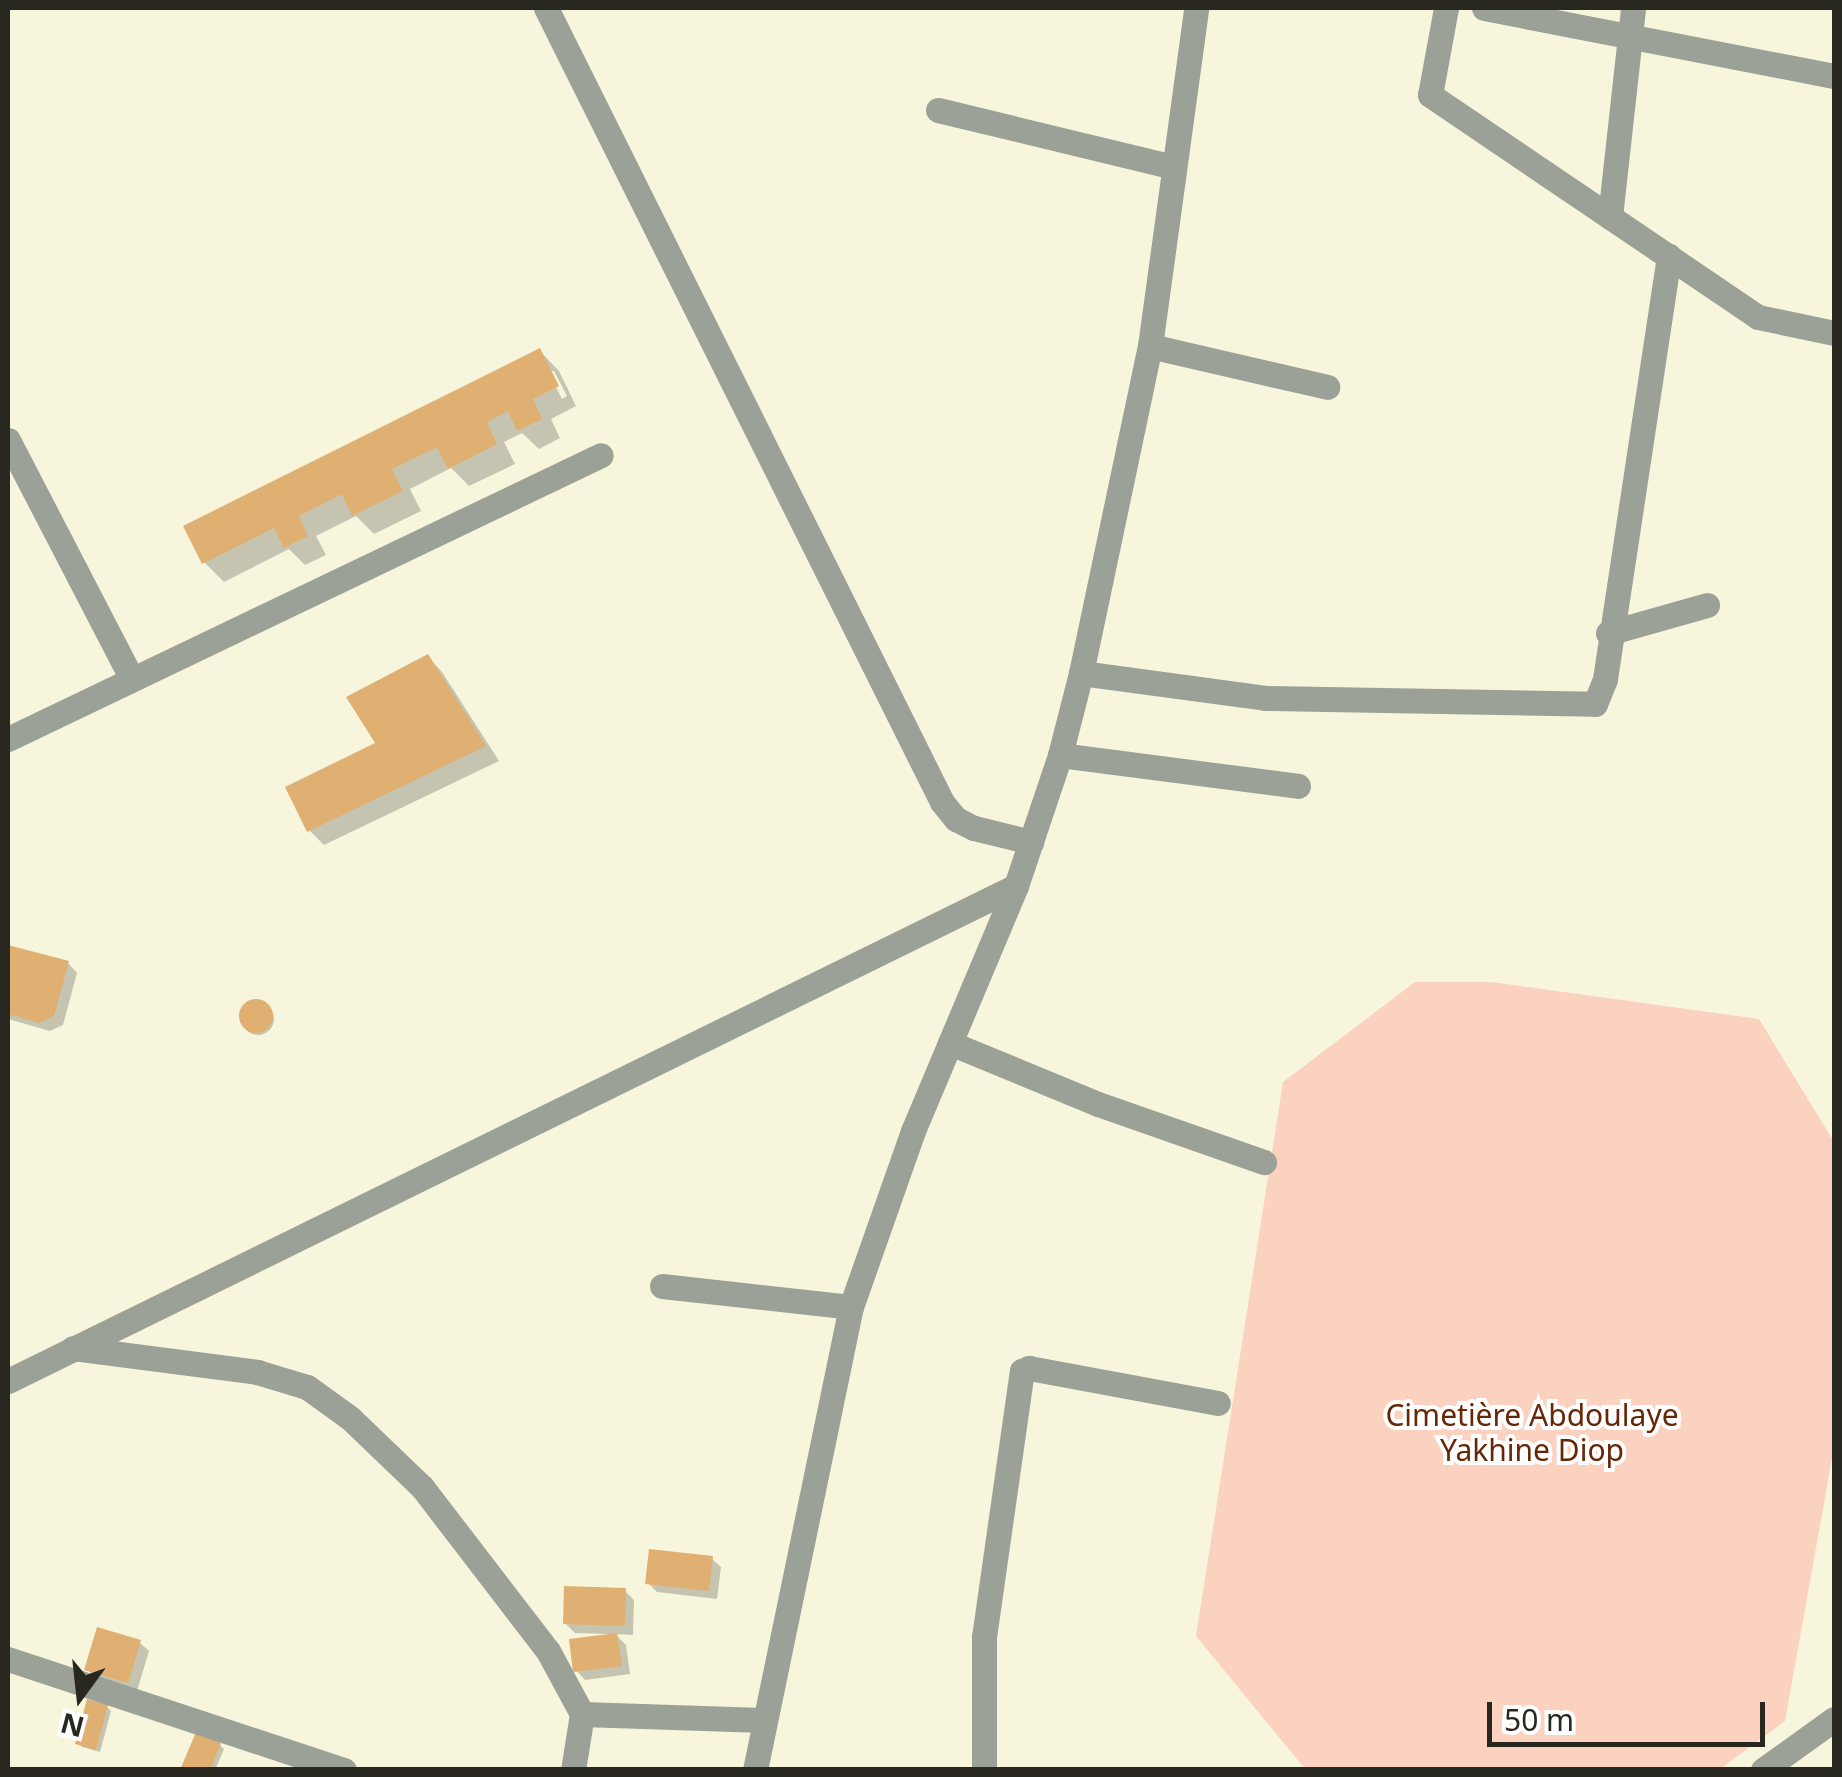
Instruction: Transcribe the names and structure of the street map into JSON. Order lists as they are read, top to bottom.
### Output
{
  "parks": ["Cimetière Abdoulaye Yakhine Diop"],
  "scale_bar": "50 m",
  "north": "bottom"
}
